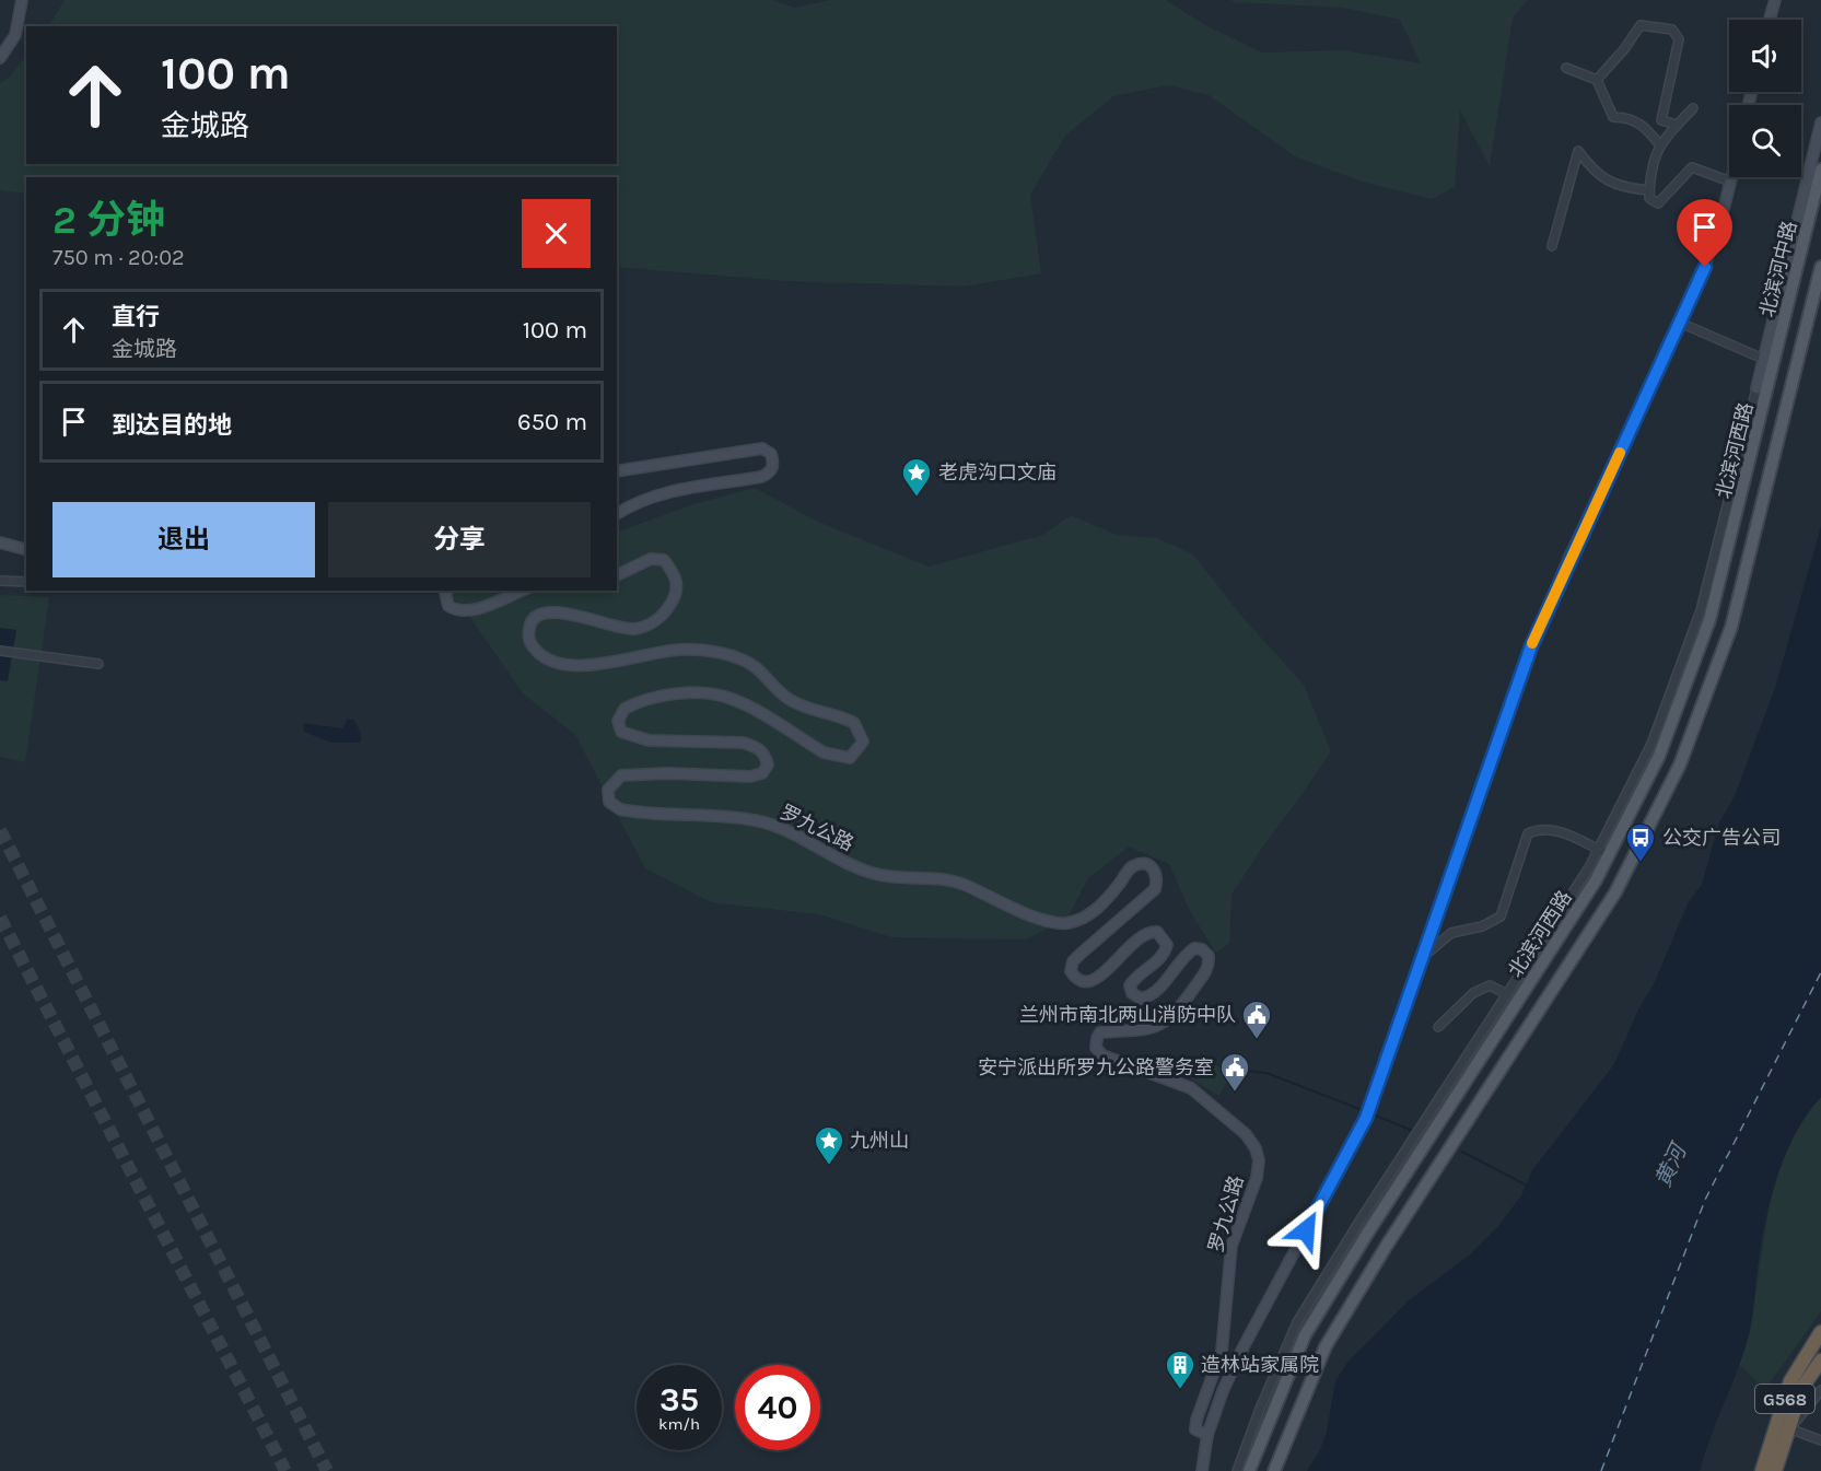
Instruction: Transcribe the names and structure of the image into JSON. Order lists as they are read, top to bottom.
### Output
{
  "streets": {
    "highway": ["G568"],
    "main road": ["北滨河中路", "北滨河西路"],
    "street": ["罗九公路"]
  },
  "crossings": [
    ["北滨河中路", "北滨河西路"]
  ],
  "water": ["黄河"],
  "places": {
    "place": ["老虎沟口文庙", "九州山"],
    "bus stop": ["公交广告公司"],
    "public building": ["兰州市南北两山消防中队", "安宁派出所罗九公路警务室"],
    "building": ["造林站家属院"]
  },
  "page": {
    "turn": ["100 m", "金城路"],
    "heading": ["2 分钟", "750 m · 20:02"],
    "list": [
      {
        "name": "直行",
        "note": "金城路",
        "value": "100 m"
      },
      {
        "name": "到达目的地",
        "value": "650 m"
      }
    ],
    "buttons": ["退出", "分享"],
    "speed": "35 km/h",
    "limit": "40"
  }
}
